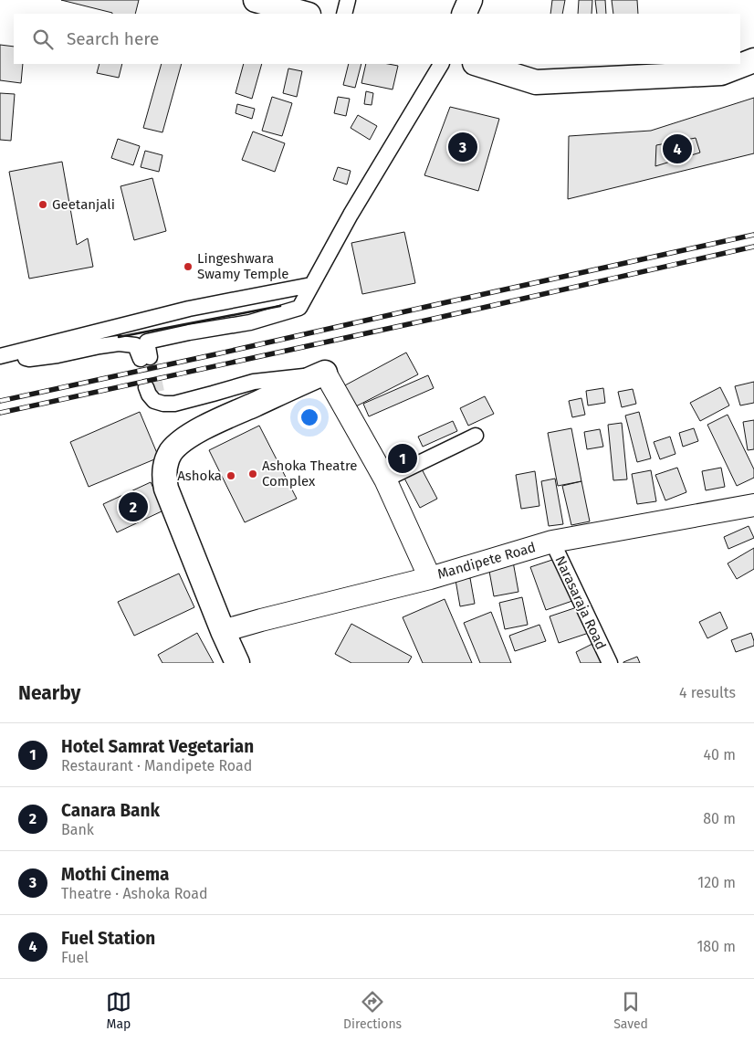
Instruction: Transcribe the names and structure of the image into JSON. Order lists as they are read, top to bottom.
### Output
{
  "streets": {
    "main road": ["Mandipete Road"],
    "street": ["Narasaraja Road"]
  },
  "crossings": [
    ["Mandipete Road", "Narasaraja Road"]
  ],
  "places": [
    "Geetanjali",
    "Lingeshwara Swamy Temple",
    "Ashoka Theatre Complex",
    "Ashoka"
  ],
  "page": {
    "search": "Search here",
    "pins": [
      "3",
      "4",
      "1",
      "2"
    ],
    "heading": ["Nearby", "4 results"],
    "list": [
      {
        "mark": "1",
        "name": "Hotel Samrat Vegetarian",
        "note": "Restaurant · Mandipete Road",
        "value": "40 m"
      },
      {
        "mark": "2",
        "name": "Canara Bank",
        "note": "Bank",
        "value": "80 m"
      },
      {
        "mark": "3",
        "name": "Mothi Cinema",
        "note": "Theatre · Ashoka Road",
        "value": "120 m"
      },
      {
        "mark": "4",
        "name": "Fuel Station",
        "note": "Fuel",
        "value": "180 m"
      }
    ],
    "nav": ["Map", "Directions", "Saved"]
  }
}
